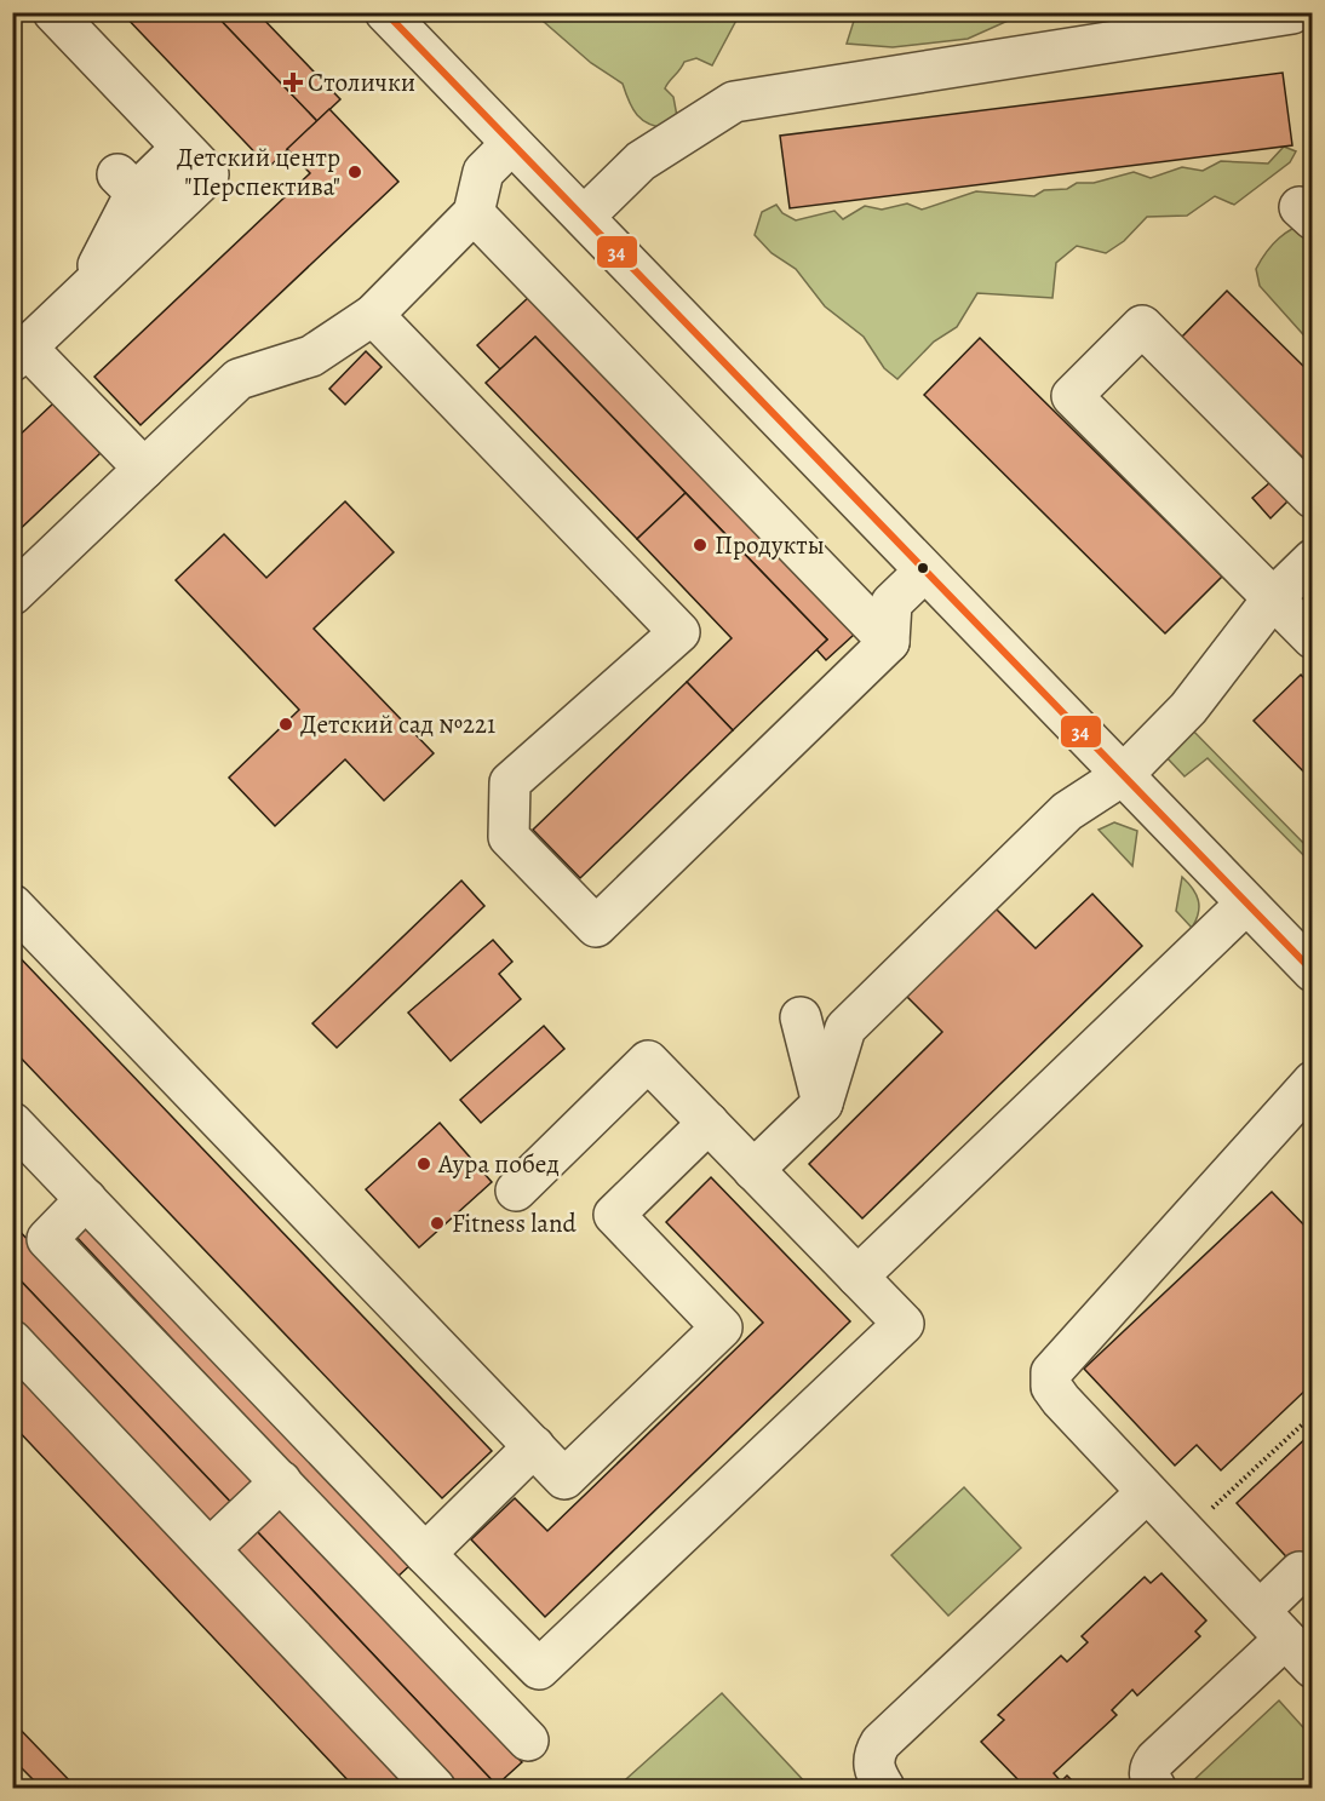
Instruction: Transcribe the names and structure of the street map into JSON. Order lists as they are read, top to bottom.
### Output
{
  "places": {
    "health": ["Столички"],
    "other": [
      "Детский центр \"Перспектива\"",
      "Продукты",
      "Детский сад №221",
      "Аура побед",
      "Fitness land"
    ]
  },
  "lines": ["transit line 34"]
}
